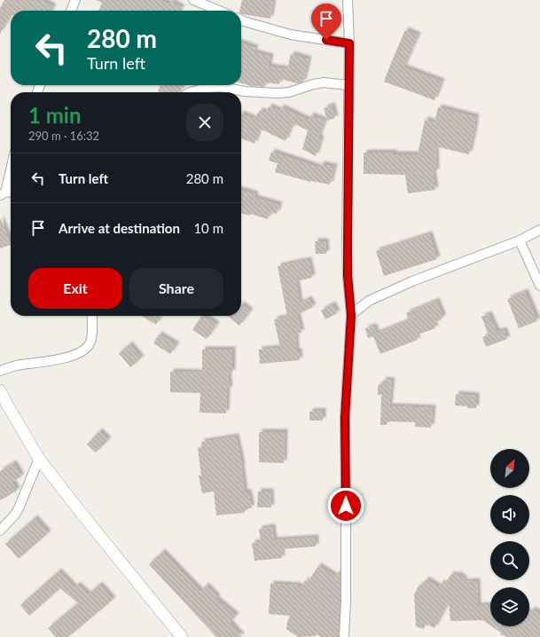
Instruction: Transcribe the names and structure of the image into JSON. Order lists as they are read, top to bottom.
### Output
{
  "north": "top right",
  "page": {
    "turn": ["280 m", "Turn left"],
    "heading": ["1 min", "290 m · 16:32"],
    "list": [
      {
        "name": "Turn left",
        "value": "280 m"
      },
      {
        "name": "Arrive at destination",
        "value": "10 m"
      }
    ],
    "buttons": ["Exit", "Share"]
  }
}
